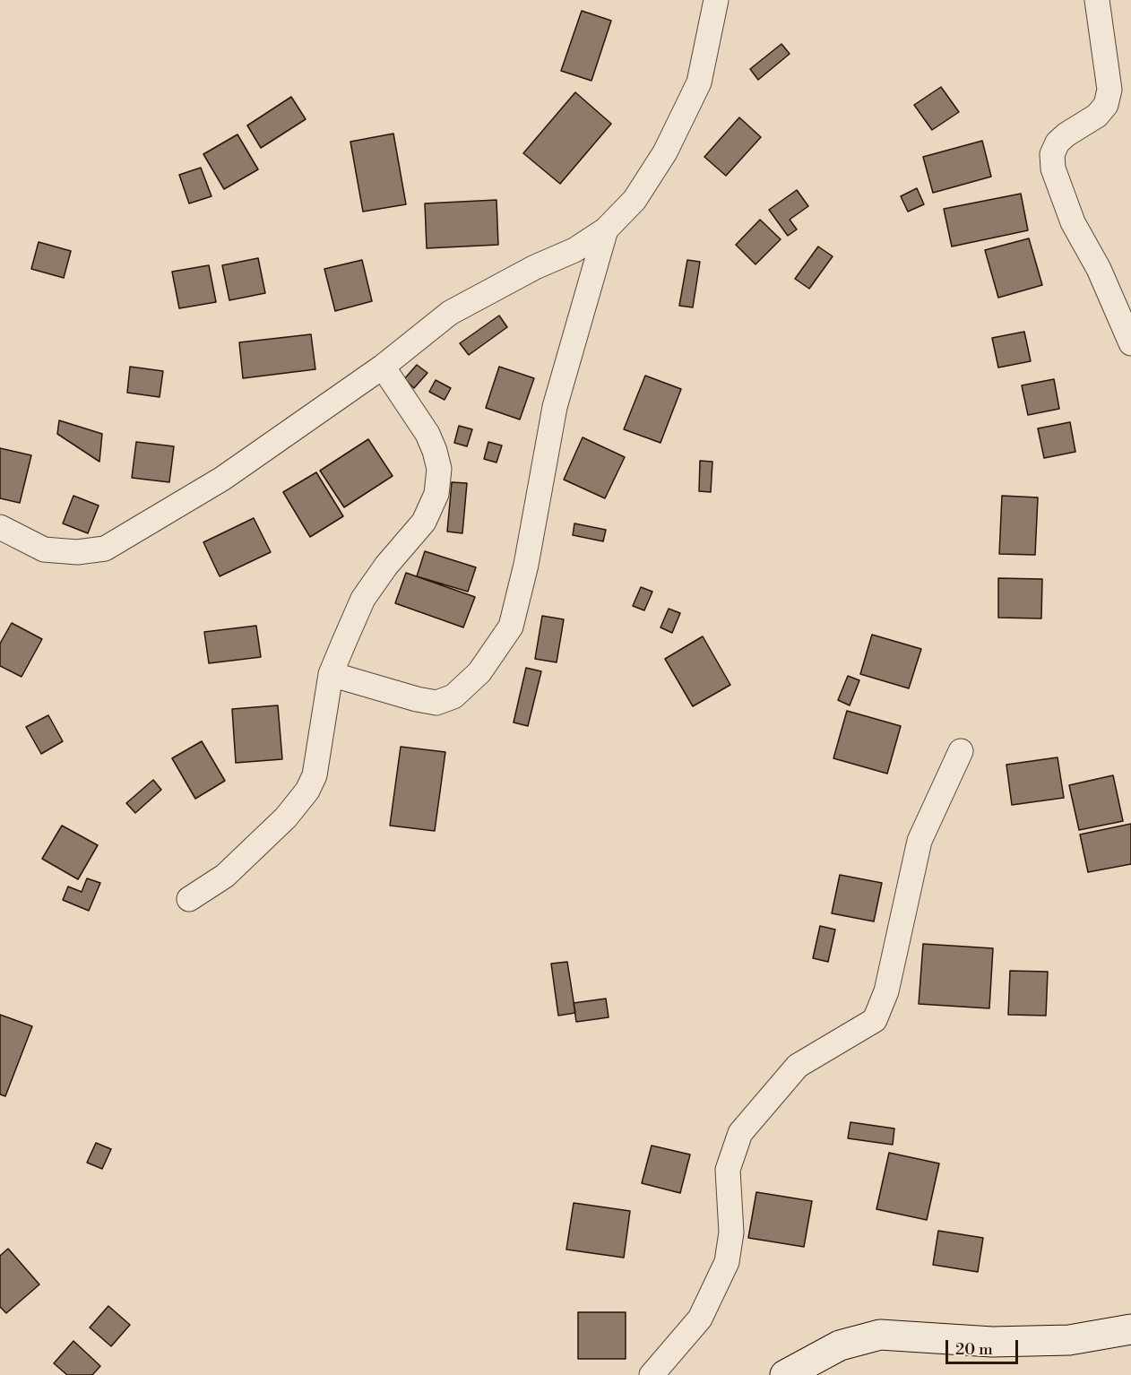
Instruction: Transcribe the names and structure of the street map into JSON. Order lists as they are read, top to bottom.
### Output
{
  "scale_bar": "20 m"
}
